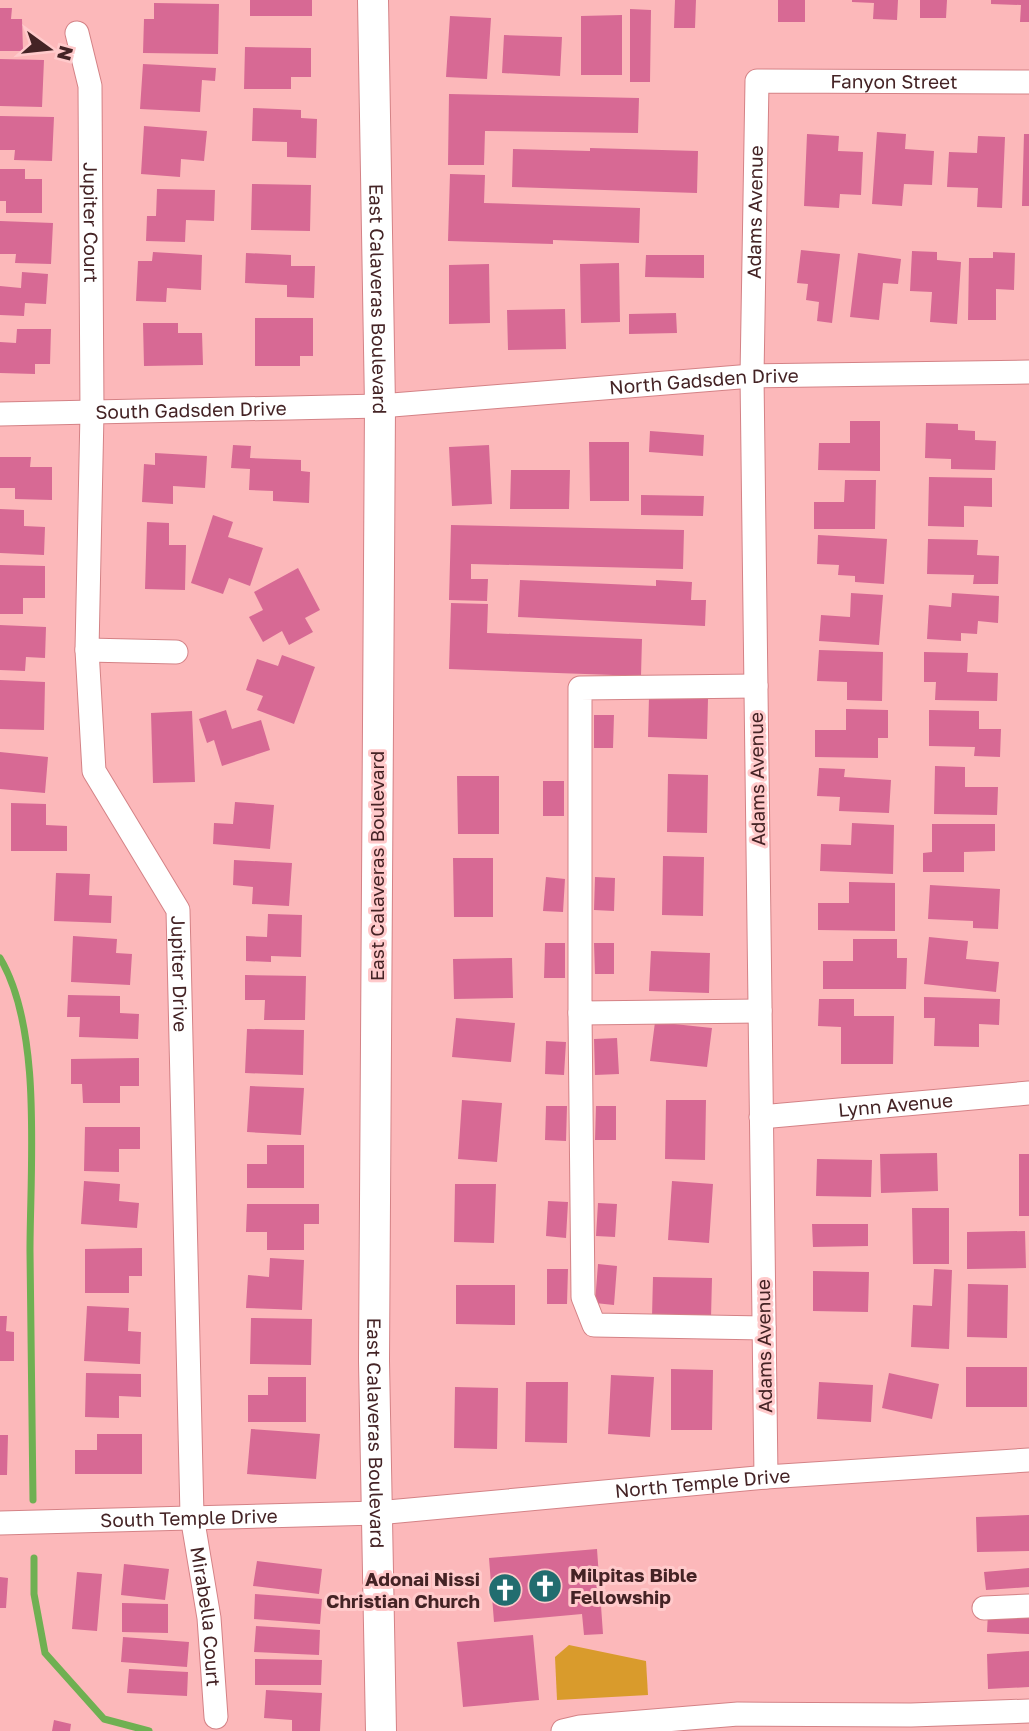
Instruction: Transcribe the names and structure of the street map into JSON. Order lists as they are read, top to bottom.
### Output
{
  "streets": {
    "main road": ["East Calaveras Boulevard"],
    "street": [
      "Fanyon Street",
      "Adams Avenue",
      "Jupiter Court",
      "North Gadsden Drive",
      "South Gadsden Drive",
      "Jupiter Drive",
      "Lynn Avenue",
      "North Temple Drive",
      "South Temple Drive",
      "Mirabella Court"
    ]
  },
  "crossings": [
    ["Fanyon Street", "Adams Avenue"],
    ["Adams Avenue", "North Gadsden Drive"],
    ["Adams Avenue", "Lynn Avenue"],
    ["Adams Avenue", "North Temple Drive"],
    ["Jupiter Court", "South Gadsden Drive"],
    ["Jupiter Court", "Jupiter Drive"],
    ["East Calaveras Boulevard", "North Gadsden Drive"],
    ["East Calaveras Boulevard", "South Gadsden Drive"],
    ["East Calaveras Boulevard", "North Temple Drive"],
    ["East Calaveras Boulevard", "South Temple Drive"],
    ["North Gadsden Drive", "South Gadsden Drive"],
    ["South Gadsden Drive", "Jupiter Drive"],
    ["Jupiter Drive", "South Temple Drive"],
    ["Jupiter Drive", "Mirabella Court"],
    ["North Temple Drive", "South Temple Drive"],
    ["South Temple Drive", "Mirabella Court"]
  ],
  "places": {
    "church": ["Milpitas Bible Fellowship", "Adonai Nissi Christian Church"]
  },
  "north": "right"
}
